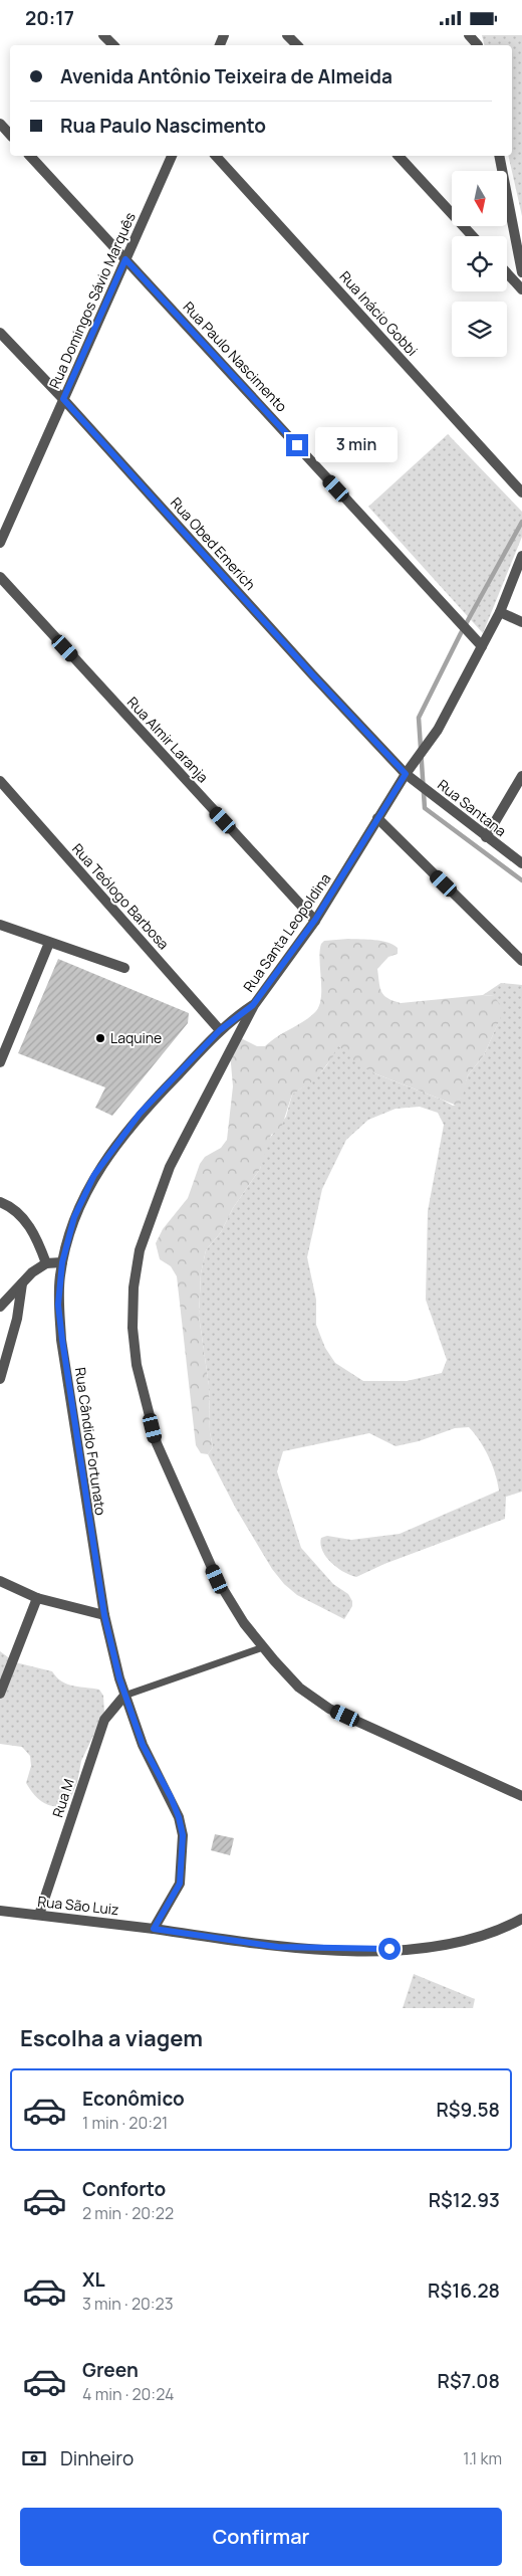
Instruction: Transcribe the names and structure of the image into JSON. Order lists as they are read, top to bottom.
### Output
{
  "streets": {
    "street": [
      "Rua Domingos Sávio Marquês",
      "Rua Inácio Gobbi",
      "Rua Paulo Nascimento",
      "Rua Obed Emerich",
      "Rua Almir Laranja",
      "Rua Santana",
      "Rua Teólogo Barbosa",
      "Rua Santa Leopoldina",
      "Rua Cândido Fortunato",
      "Rua M",
      "Rua São Luiz"
    ]
  },
  "crossings": [
    ["Rua Domingos Sávio Marquês", "Rua Paulo Nascimento"],
    ["Rua Domingos Sávio Marquês", "Rua Obed Emerich"],
    ["Rua Paulo Nascimento", "Rua Santa Leopoldina"],
    ["Rua Obed Emerich", "Rua Santana"],
    ["Rua Obed Emerich", "Rua Santa Leopoldina"],
    ["Rua Almir Laranja", "Rua Santa Leopoldina"],
    ["Rua Santana", "Rua Santa Leopoldina"],
    ["Rua Teólogo Barbosa", "Rua Cândido Fortunato"],
    ["Rua Santa Leopoldina", "Rua Cândido Fortunato"],
    ["Rua Cândido Fortunato", "Rua M"],
    ["Rua Cândido Fortunato", "Rua São Luiz"],
    ["Rua M", "Rua São Luiz"]
  ],
  "places": ["Laquine"],
  "north": "bottom",
  "page": {
    "status": "20:17",
    "banner": ["Avenida Antônio Teixeira de Almeida", "Rua Paulo Nascimento"],
    "bubble": "3 min",
    "heading": "Escolha a viagem",
    "list": [
      {
        "name": "Econômico",
        "note": "1 min · 20:21",
        "value": "R$9.58"
      },
      {
        "name": "Conforto",
        "note": "2 min · 20:22",
        "value": "R$12.93"
      },
      {
        "name": "XL",
        "note": "3 min · 20:23",
        "value": "R$16.28"
      },
      {
        "name": "Green",
        "note": "4 min · 20:24",
        "value": "R$7.08"
      }
    ],
    "pay": ["Dinheiro", "1.1 km"],
    "buttons": "Confirmar"
  }
}
